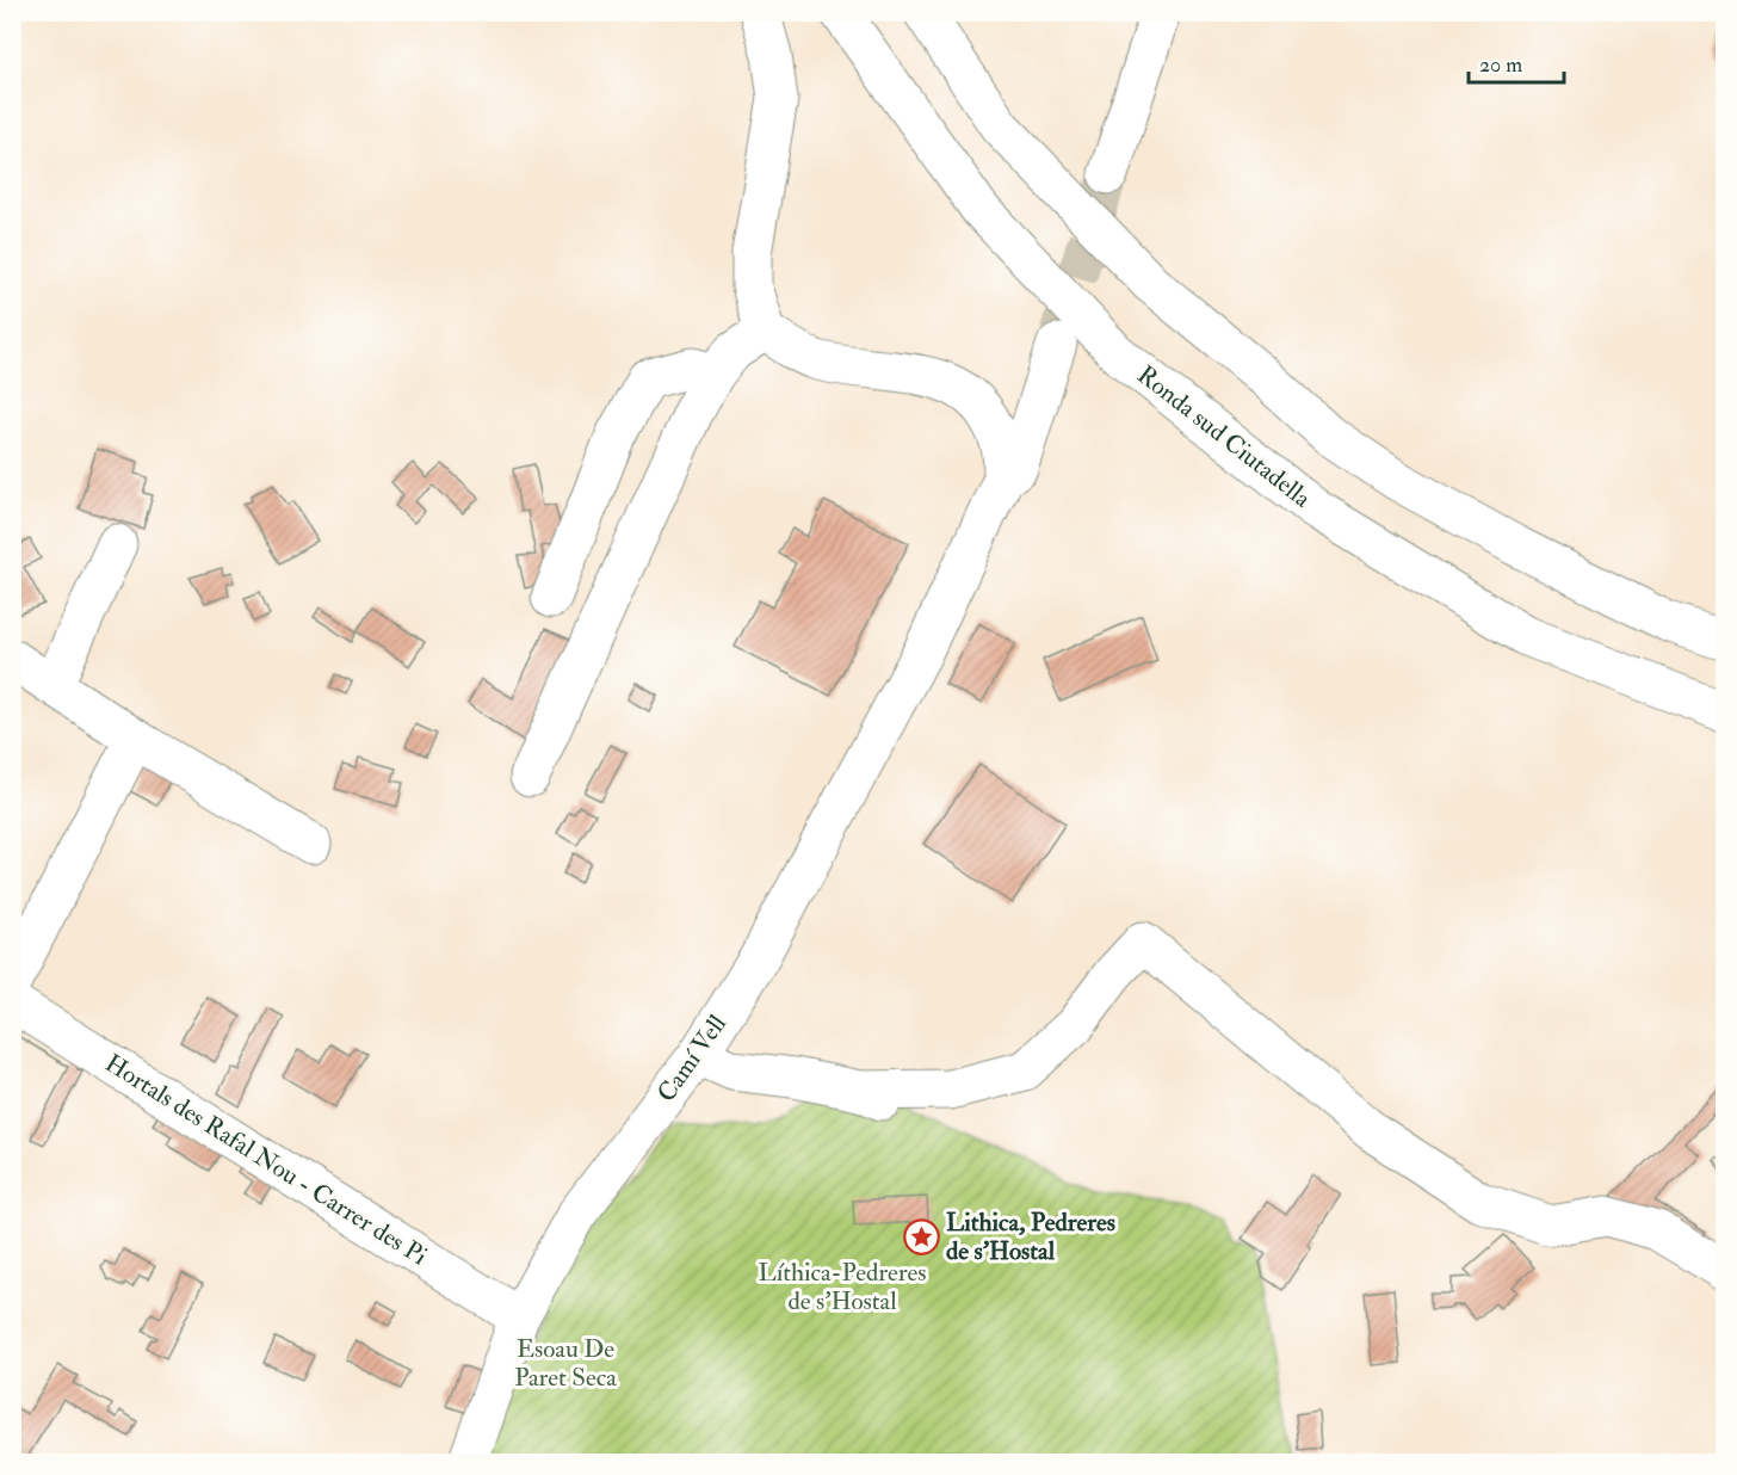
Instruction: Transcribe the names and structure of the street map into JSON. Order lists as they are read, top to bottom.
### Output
{
  "streets": {
    "street": ["Ronda sud Ciutadella", "Camí Vell", "Hortals des Rafal Nou - Carrer des Pi"]
  },
  "crossings": [
    ["Camí Vell", "Hortals des Rafal Nou - Carrer des Pi"]
  ],
  "parks": ["Líthica-Pedreres de s’Hostal", "Esoau De Paret Seca"],
  "places": {
    "place": ["Lithica, Pedreres de s'Hostal"]
  },
  "scale_bar": "20 m"
}
